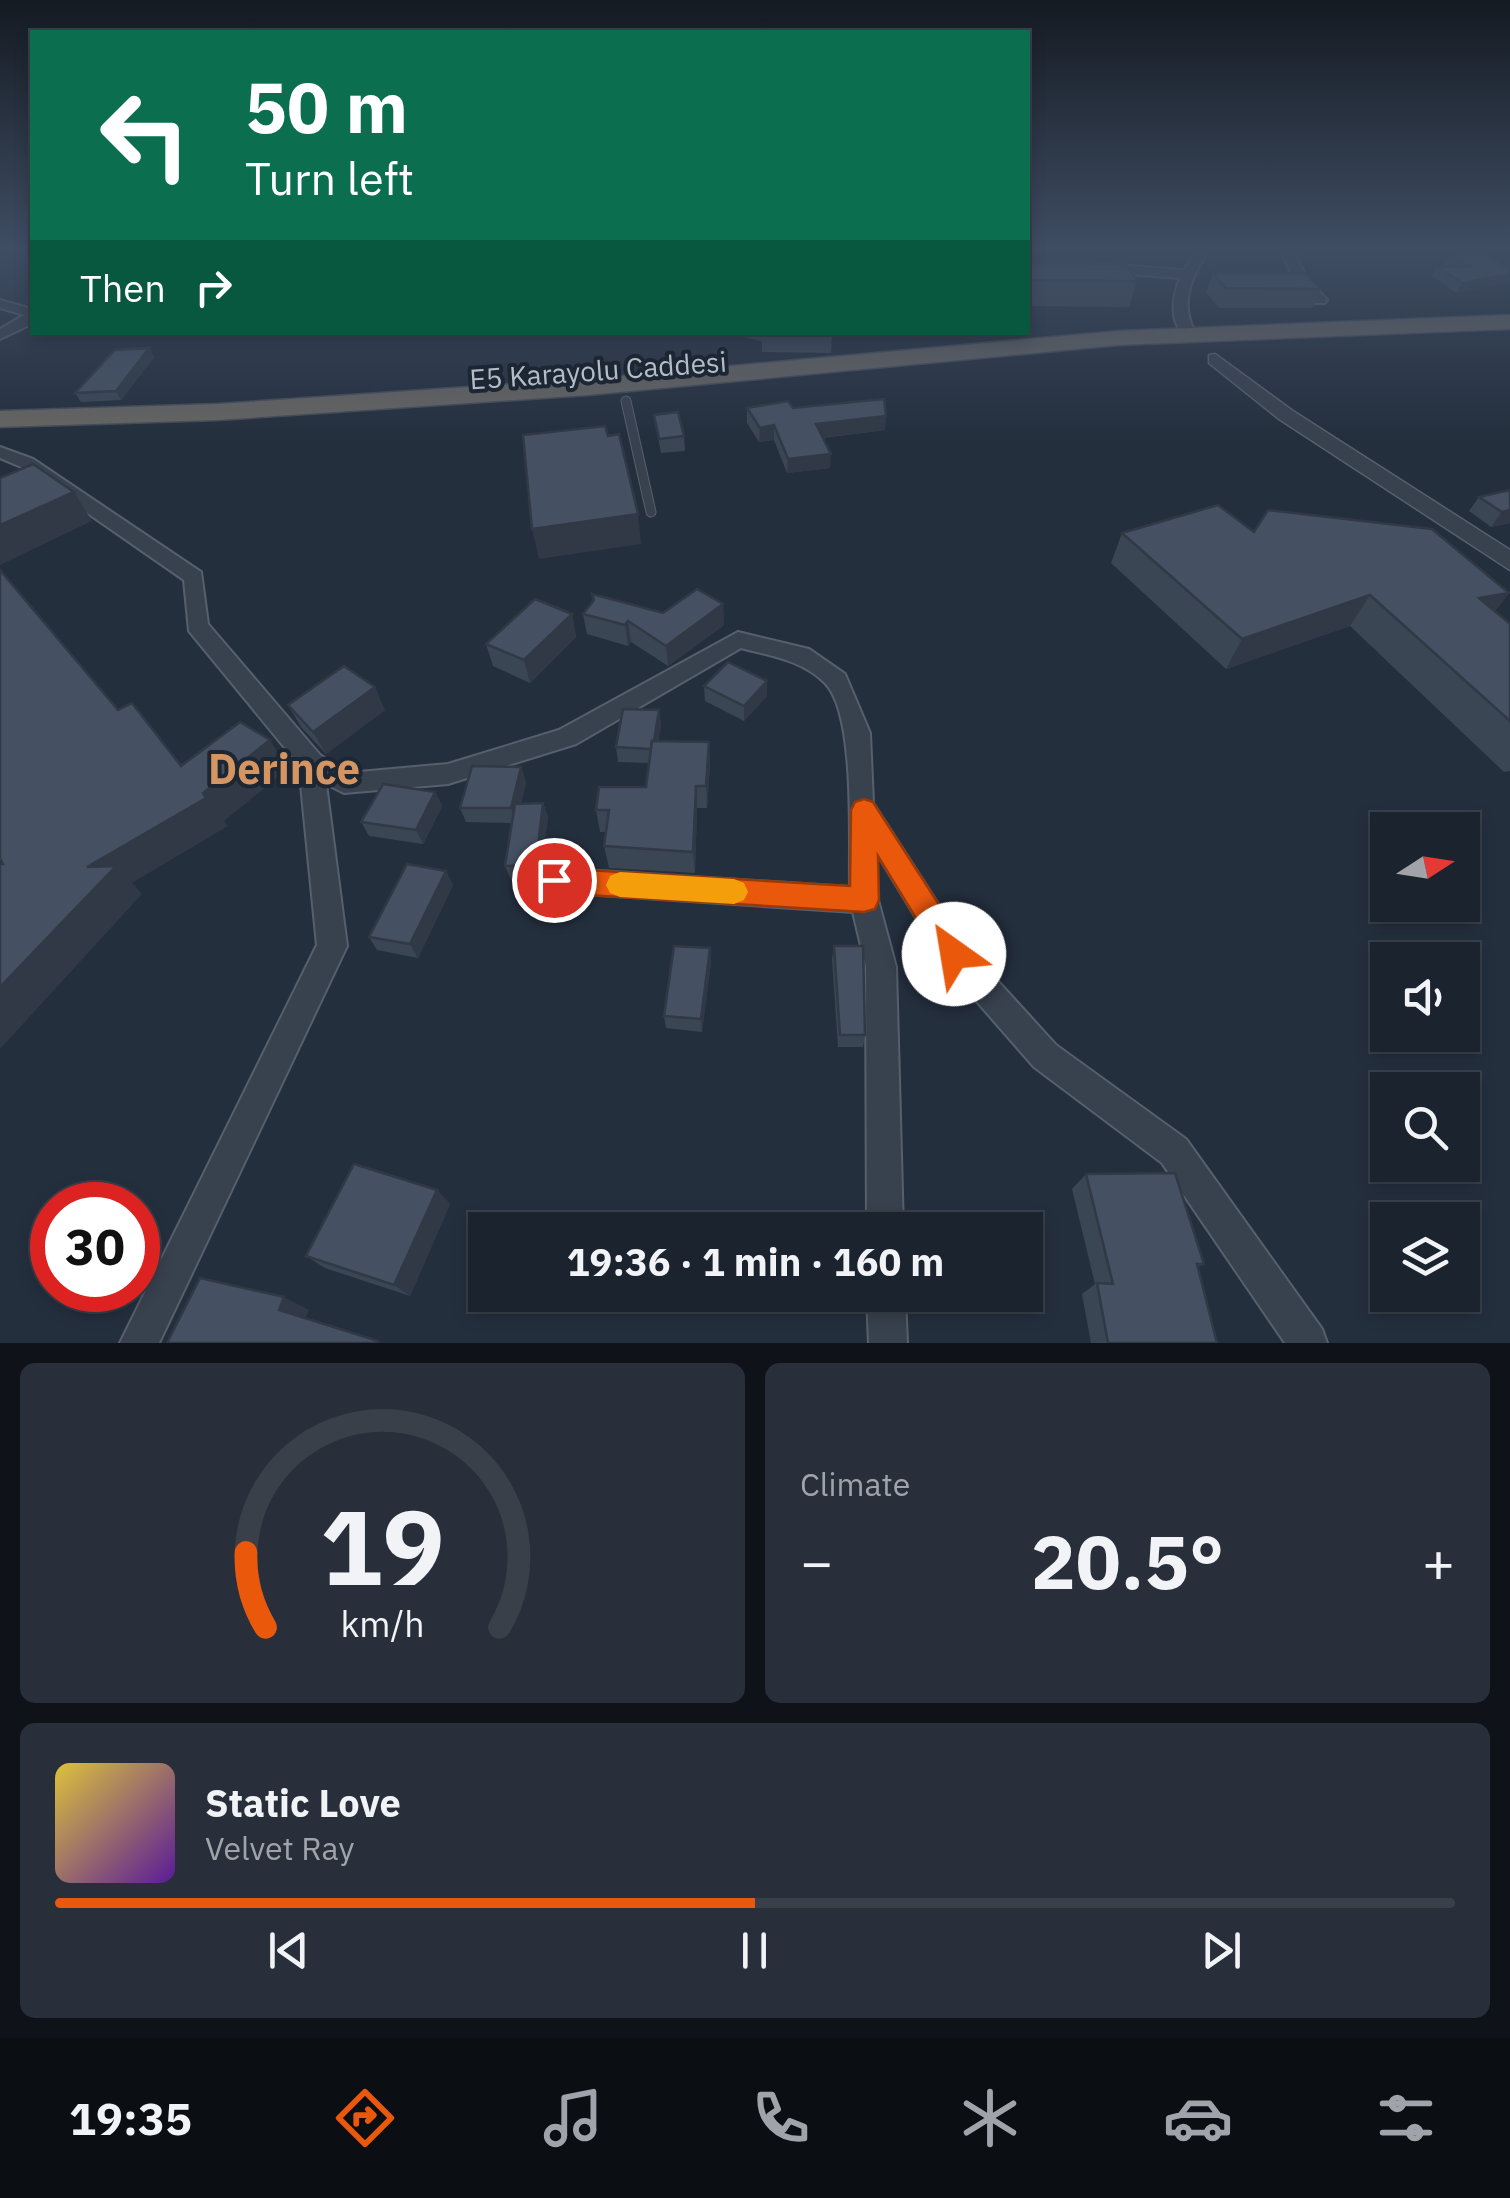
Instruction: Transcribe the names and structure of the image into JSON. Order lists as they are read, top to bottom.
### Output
{
  "streets": {
    "highway": ["E5 Karayolu Caddesi"]
  },
  "districts": ["Derince"],
  "north": "right",
  "page": {
    "turn": ["50 m", "Turn left"],
    "then": "Then",
    "limit": "30",
    "trip": "19:36 · 1 min · 160 m",
    "tile": "Climate",
    "heat": ["−", "20.5°", "+"],
    "song": ["Static Love", "Velvet Ray"],
    "tabs": "19:35",
    "gauge": ["19", "km/h"]
  }
}
